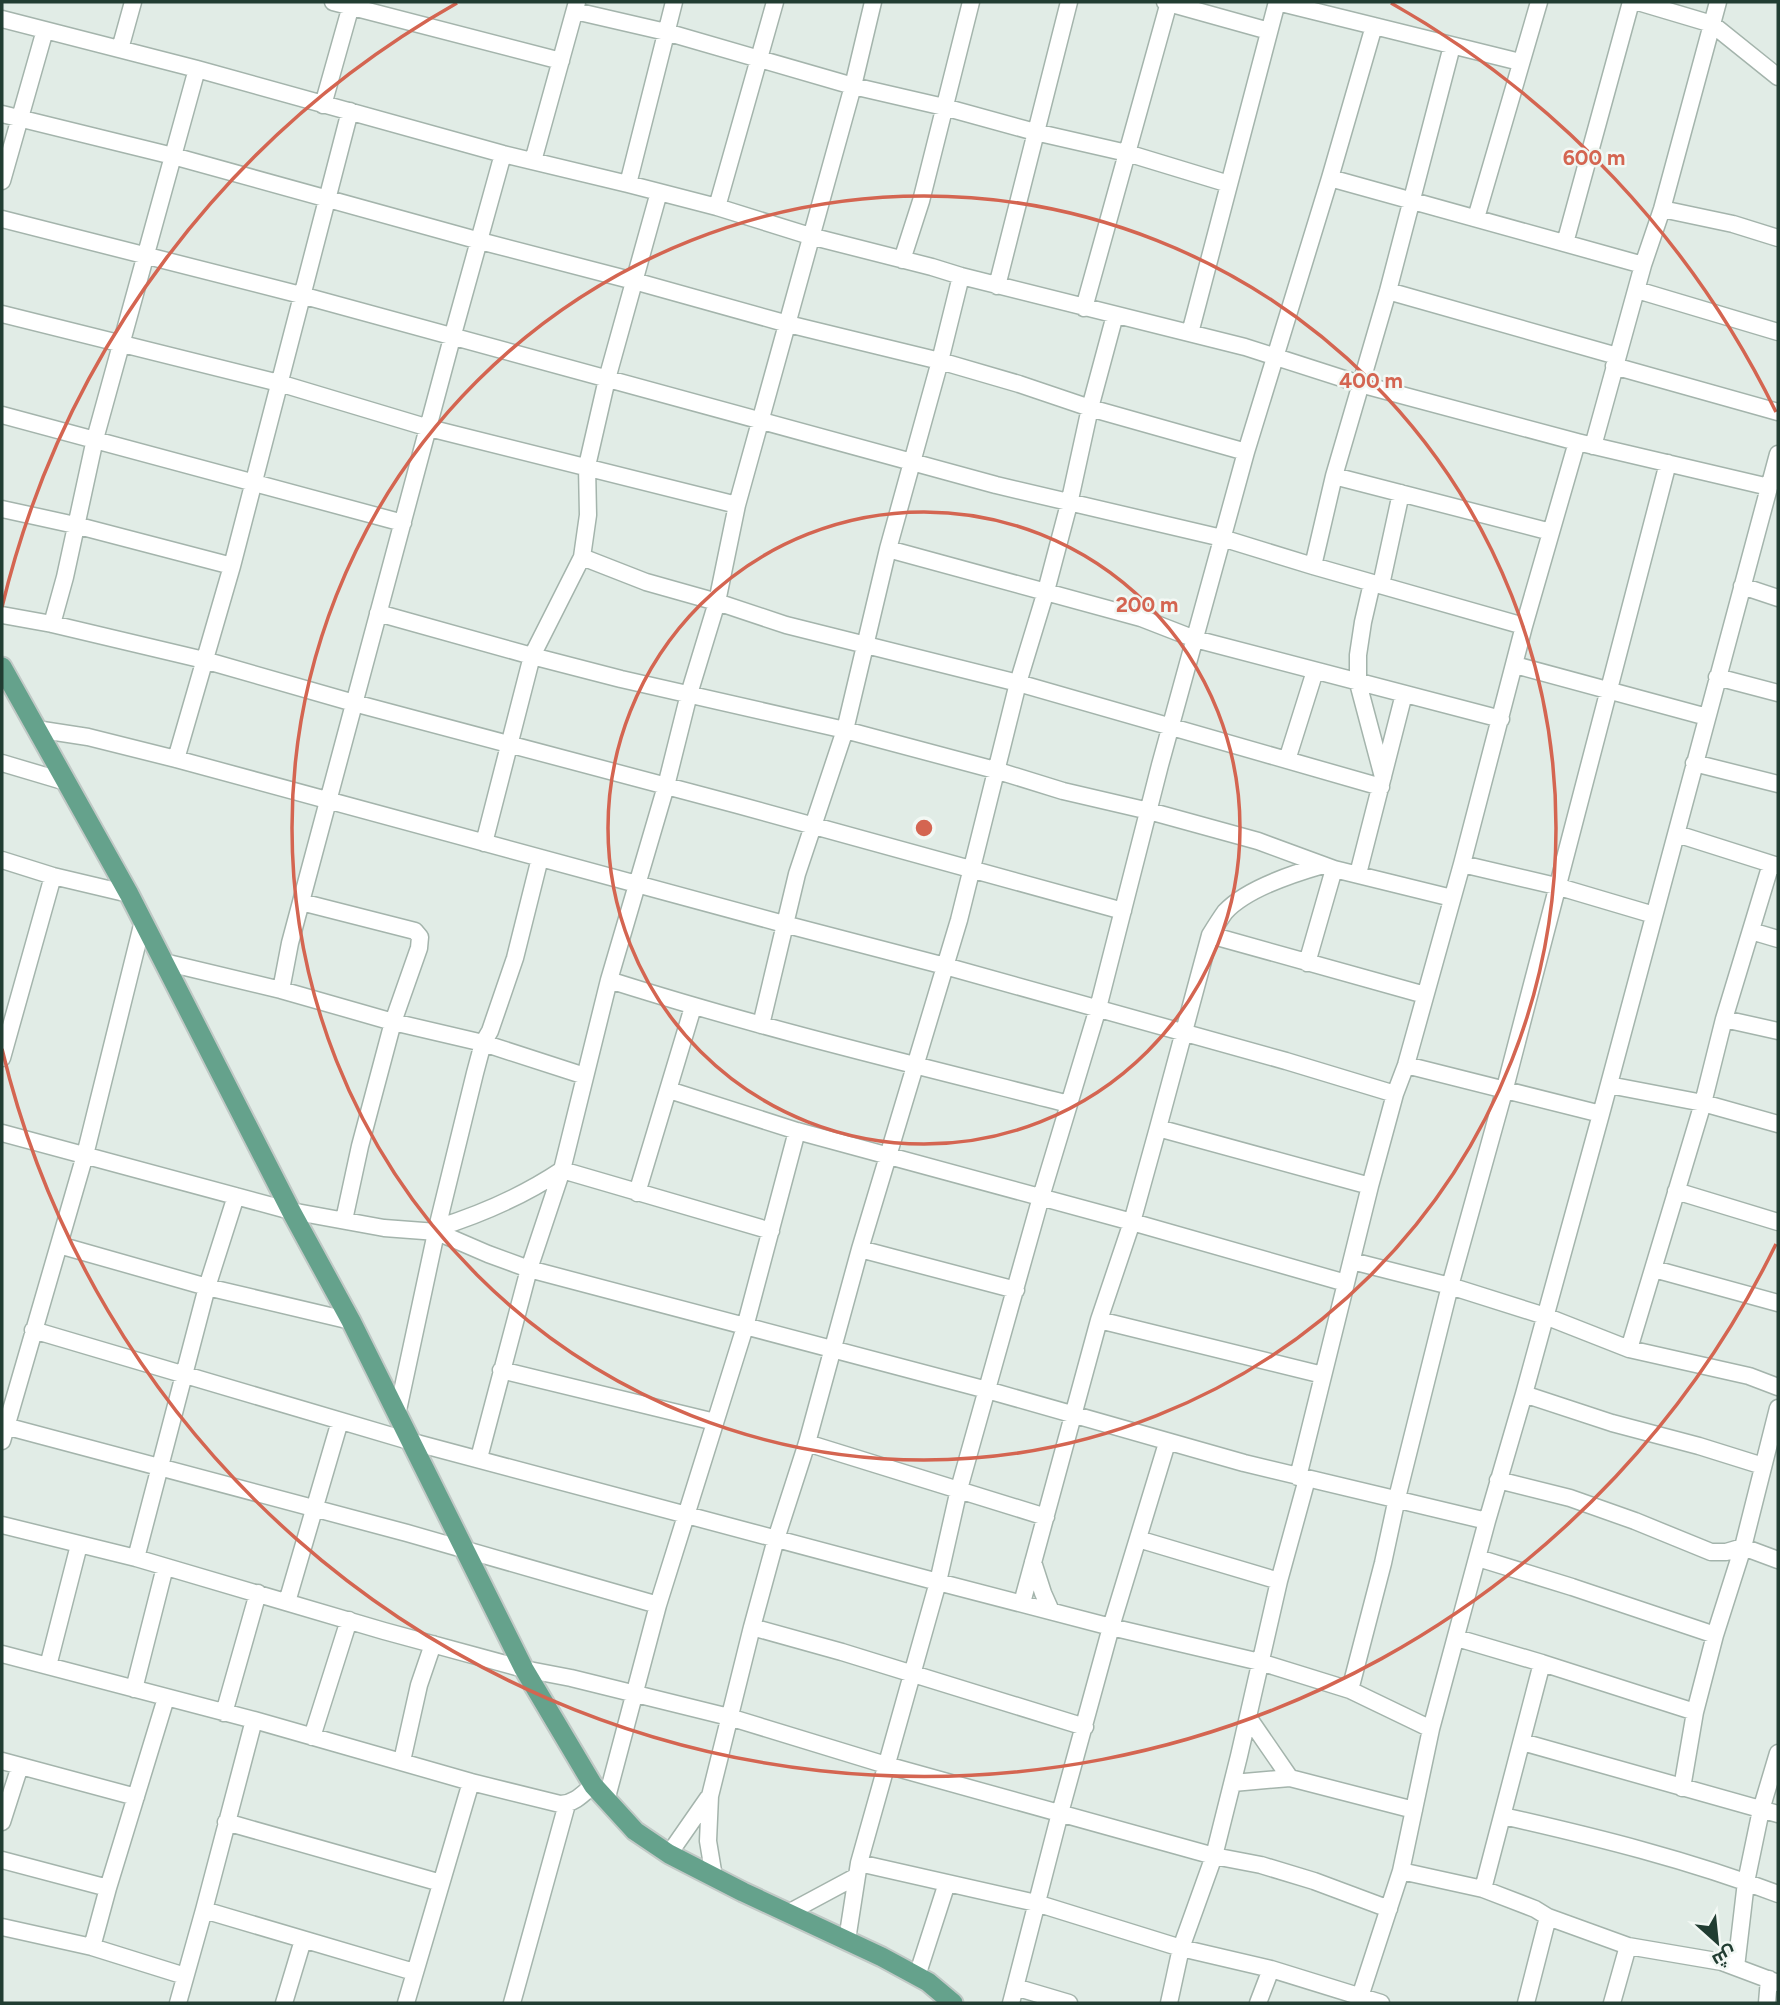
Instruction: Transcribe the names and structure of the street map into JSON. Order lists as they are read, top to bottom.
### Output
{
  "north": "bottom right",
  "rings": ["600 m", "400 m", "200 m"]
}
